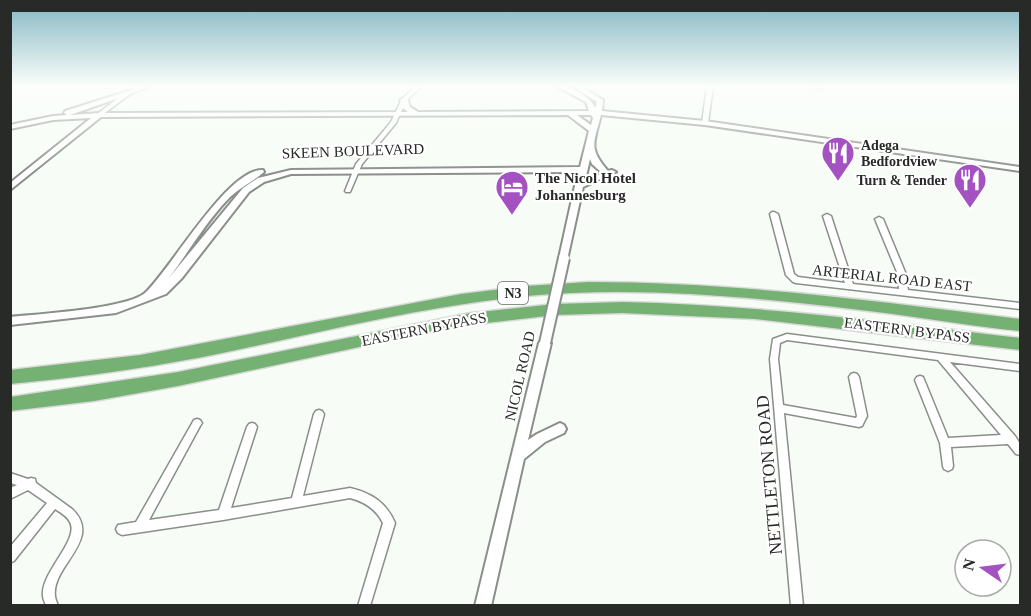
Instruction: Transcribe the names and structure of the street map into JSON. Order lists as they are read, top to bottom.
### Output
{
  "streets": {
    "highway": ["N3", "EASTERN BYPASS"],
    "main road": ["SKEEN BOULEVARD", "NICOL ROAD"],
    "street": ["ARTERIAL ROAD EAST", "NETTLETON ROAD"]
  },
  "crossings": [
    ["SKEEN BOULEVARD", "NICOL ROAD"]
  ],
  "places": {
    "restaurant": ["Adega Bedfordview", "Turn & Tender"],
    "hotel": ["The Nicol Hotel Johannesburg"]
  },
  "north": "left"
}
